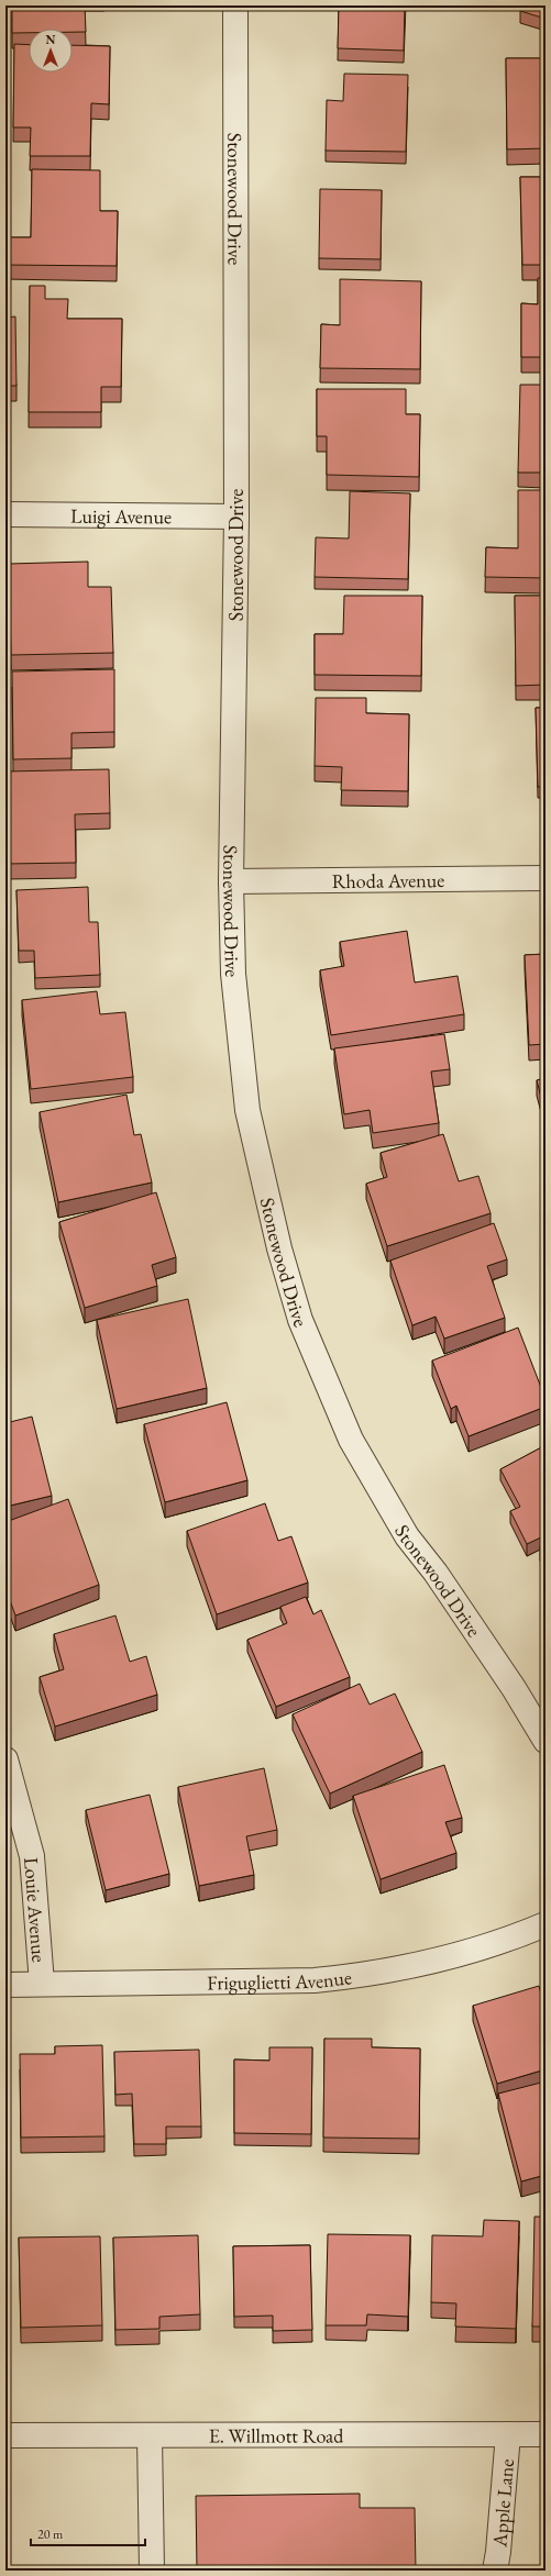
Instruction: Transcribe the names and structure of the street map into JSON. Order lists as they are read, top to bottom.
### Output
{
  "streets": {
    "street": [
      "Stonewood Drive",
      "Luigi Avenue",
      "Rhoda Avenue",
      "Louie Avenue",
      "Friguglietti Avenue",
      "E. Willmott Road",
      "Apple Lane"
    ]
  },
  "crossings": [
    ["Stonewood Drive", "Luigi Avenue"],
    ["Stonewood Drive", "Rhoda Avenue"],
    ["Louie Avenue", "Friguglietti Avenue"],
    ["E. Willmott Road", "Apple Lane"]
  ],
  "scale_bar": "20 m",
  "north": "top"
}
